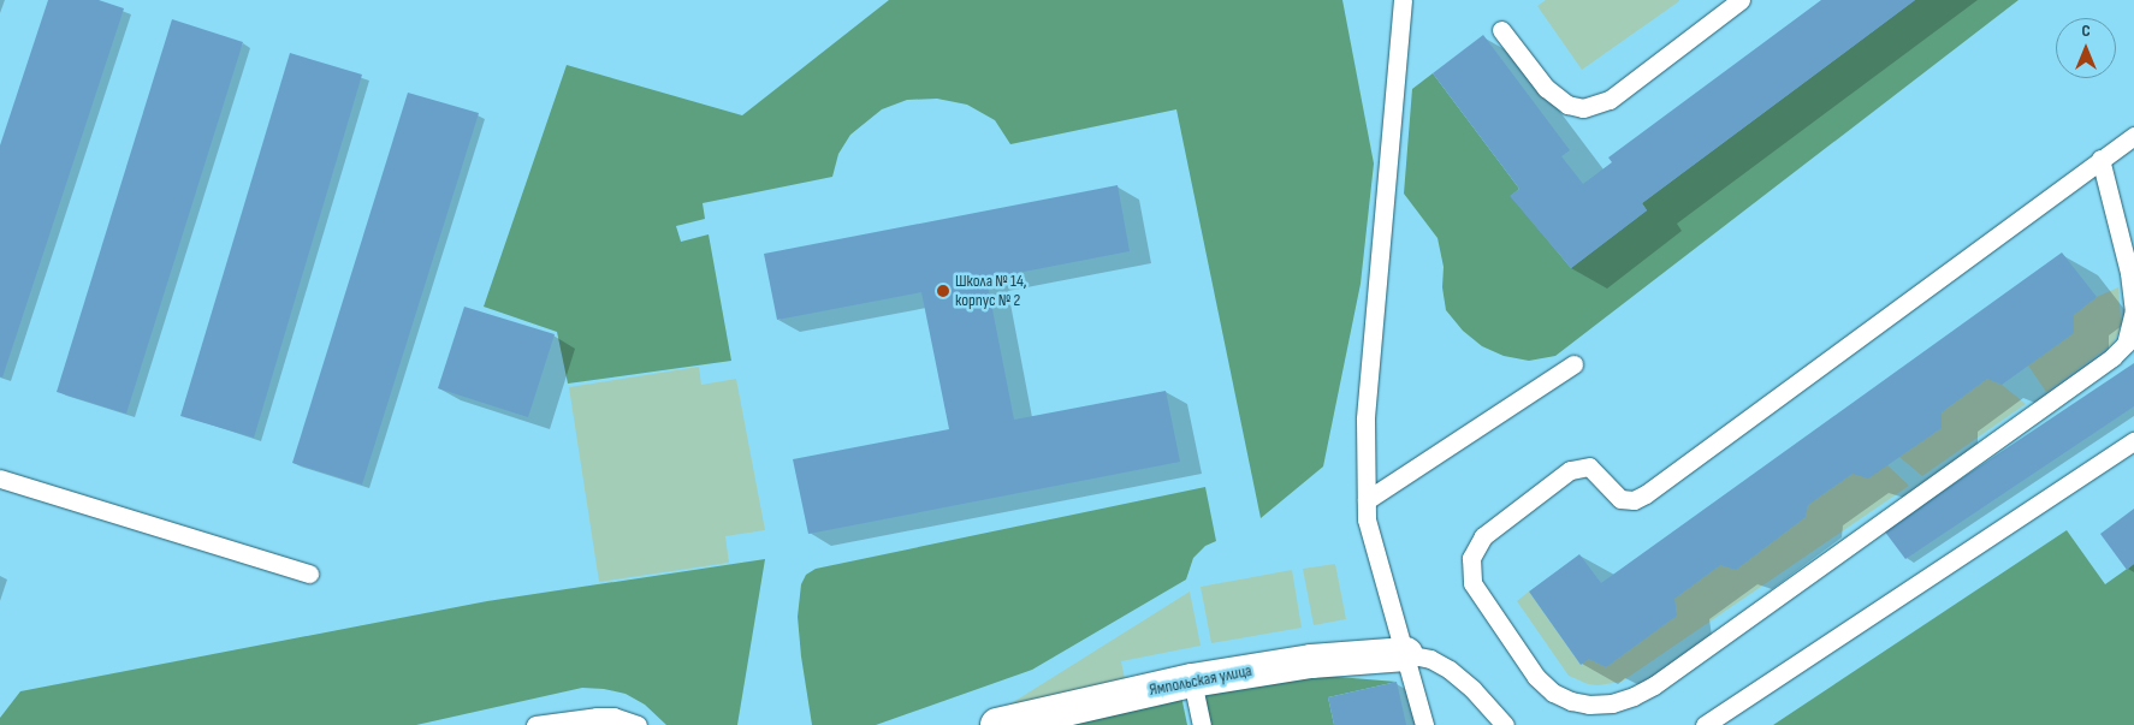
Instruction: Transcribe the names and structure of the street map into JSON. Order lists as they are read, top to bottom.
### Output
{
  "streets": {
    "street": ["Ямпольская улица"]
  },
  "places": ["Школа № 14, корпус № 2"],
  "north": "top"
}
